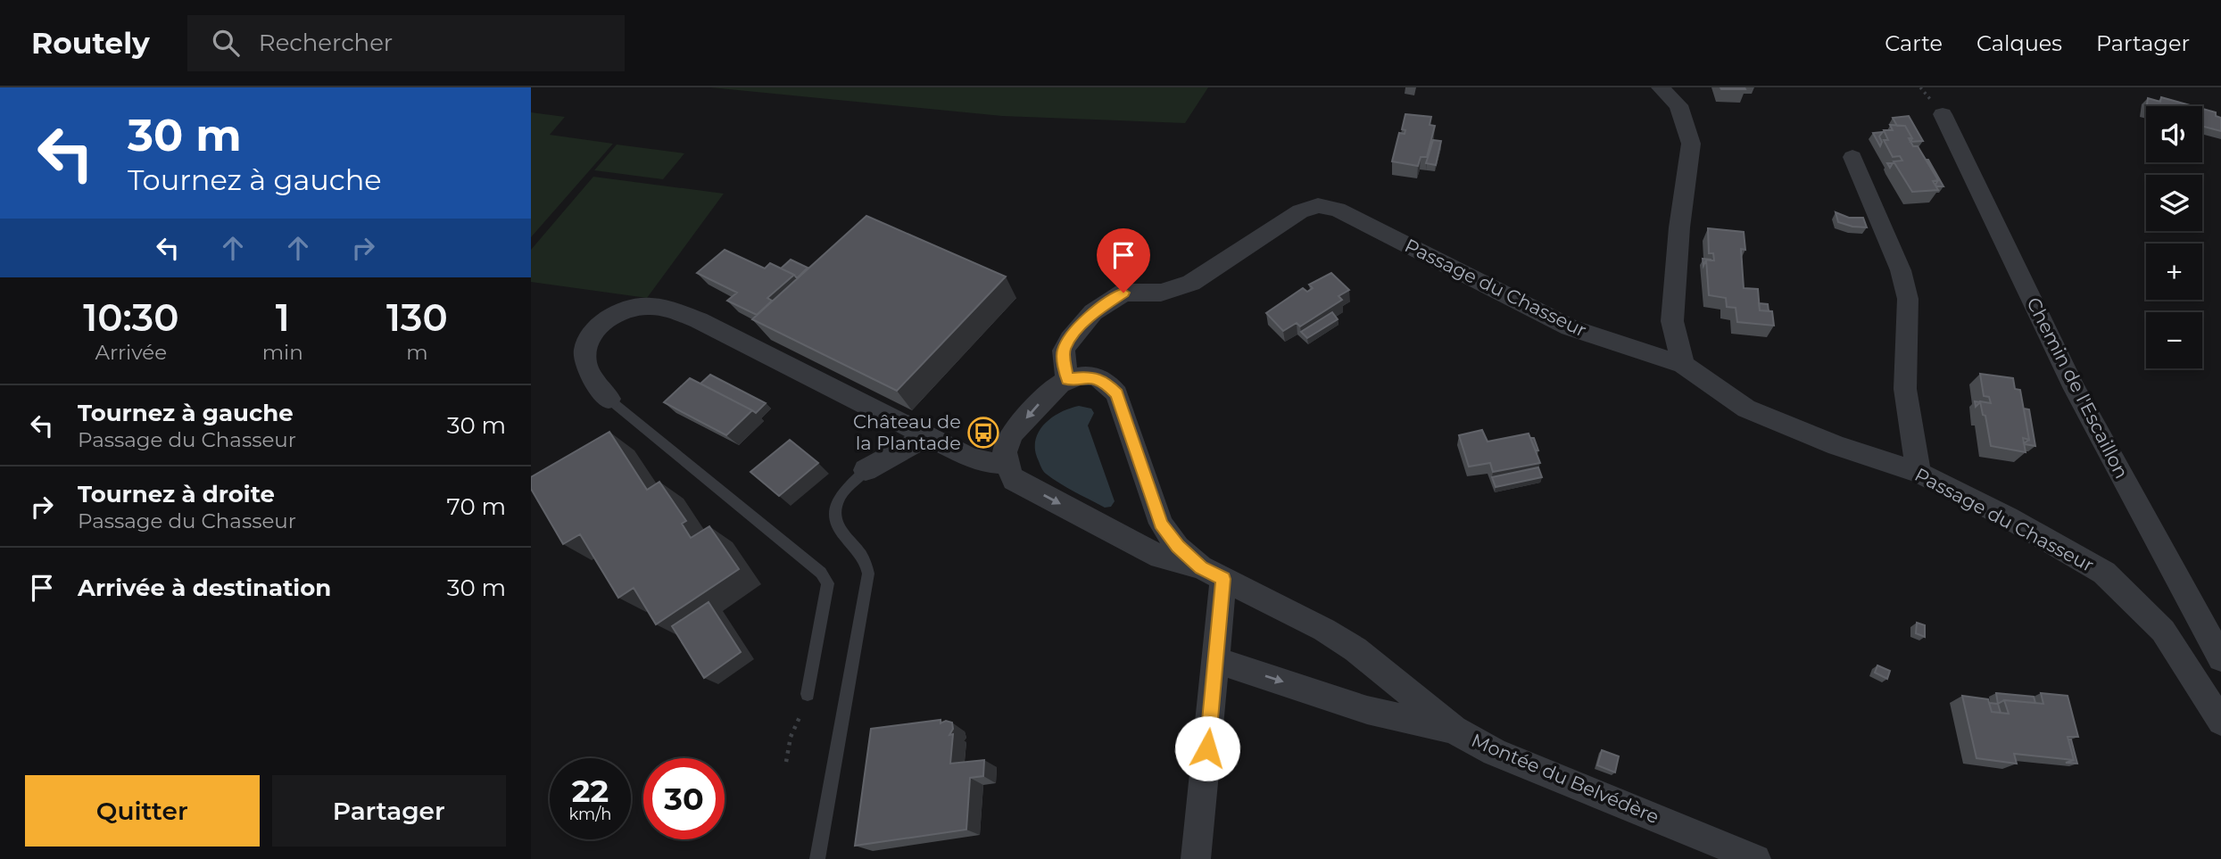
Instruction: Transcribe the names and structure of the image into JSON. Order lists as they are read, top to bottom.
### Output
{
  "streets": {
    "street": ["Passage du Chasseur", "Chemin de l'Escaillon", "Montée du Belvédère"]
  },
  "places": {
    "bus stop": ["Château de la Plantade"]
  },
  "page": {
    "header": "Routely",
    "search": "Rechercher",
    "nav": ["Carte", "Calques", "Partager"],
    "turn": ["30 m", "Tournez à gauche"],
    "map_buttons": ["+", "−"],
    "eta": [
      "10:30",
      "Arrivée",
      "1",
      "min",
      "130",
      "m"
    ],
    "list": [
      {
        "name": "Tournez à gauche",
        "note": "Passage du Chasseur",
        "value": "30 m"
      },
      {
        "name": "Tournez à droite",
        "note": "Passage du Chasseur",
        "value": "70 m"
      },
      {
        "name": "Arrivée à destination",
        "value": "30 m"
      }
    ],
    "speed": "22 km/h",
    "limit": "30",
    "buttons": ["Quitter", "Partager"]
  }
}
